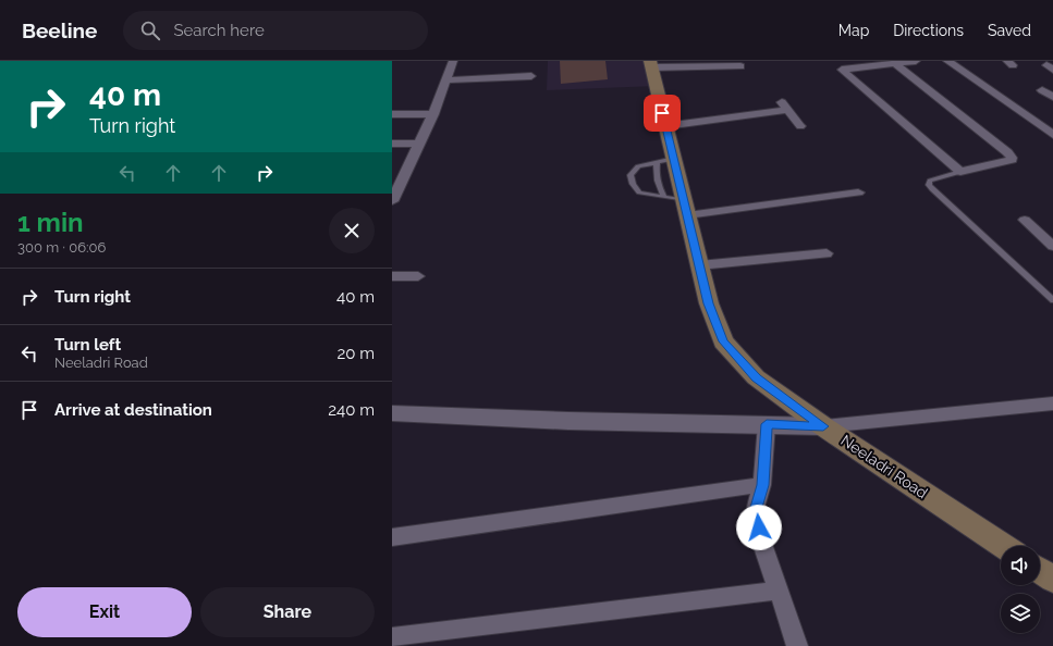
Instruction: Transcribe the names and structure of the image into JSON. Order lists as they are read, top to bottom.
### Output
{
  "streets": {
    "main road": ["Neeladri Road"]
  },
  "page": {
    "header": "Beeline",
    "search": "Search here",
    "nav": ["Map", "Directions", "Saved"],
    "turn": ["40 m", "Turn right"],
    "heading": ["1 min", "300 m · 06:06"],
    "list": [
      {
        "name": "Turn right",
        "value": "40 m"
      },
      {
        "name": "Turn left",
        "note": "Neeladri Road",
        "value": "20 m"
      },
      {
        "name": "Arrive at destination",
        "value": "240 m"
      }
    ],
    "buttons": ["Exit", "Share"]
  }
}
